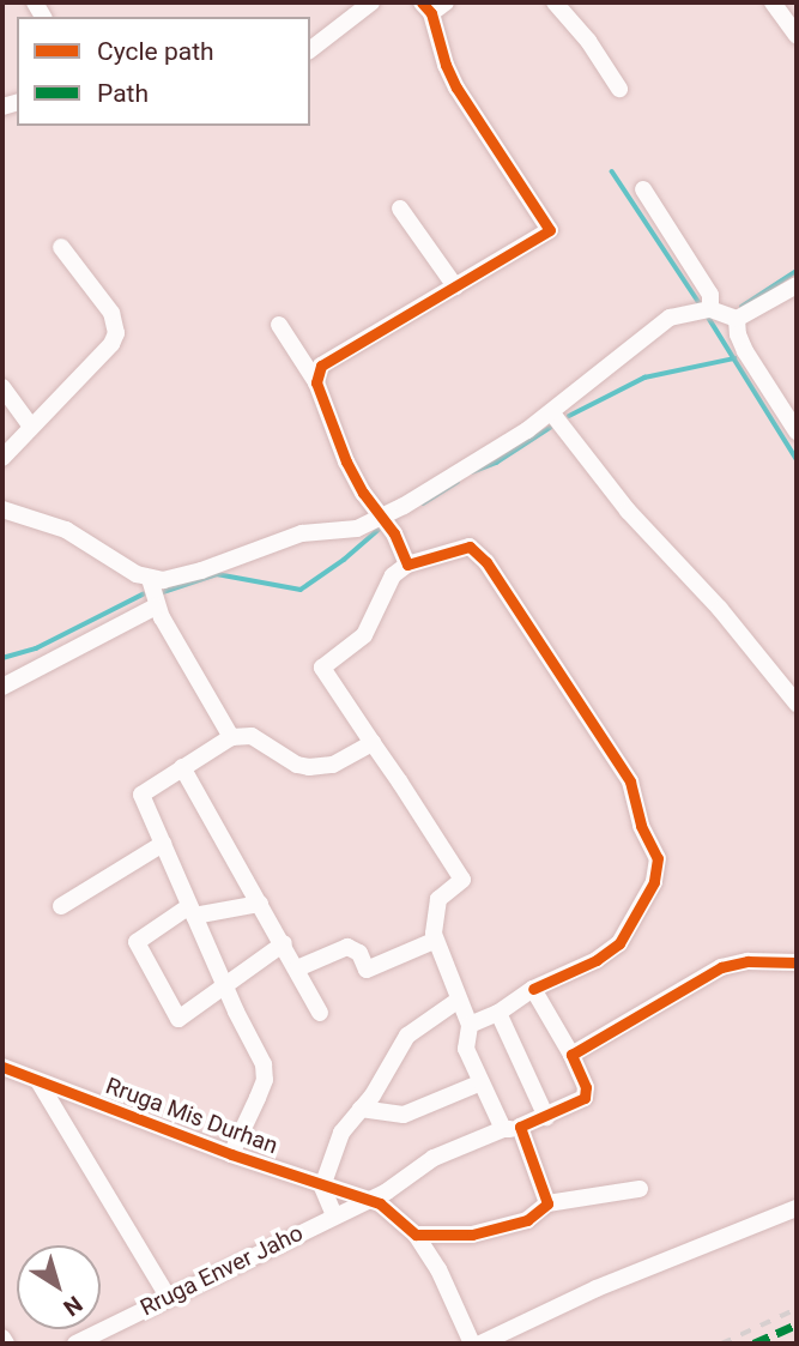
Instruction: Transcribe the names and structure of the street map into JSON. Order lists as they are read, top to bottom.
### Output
{
  "streets": {
    "street": ["Rruga Mis Durhan", "Rruga Enver Jaho"]
  },
  "crossings": [
    ["Rruga Mis Durhan", "Rruga Enver Jaho"]
  ],
  "legend": ["Cycle path", "Path"],
  "north": "bottom right"
}
